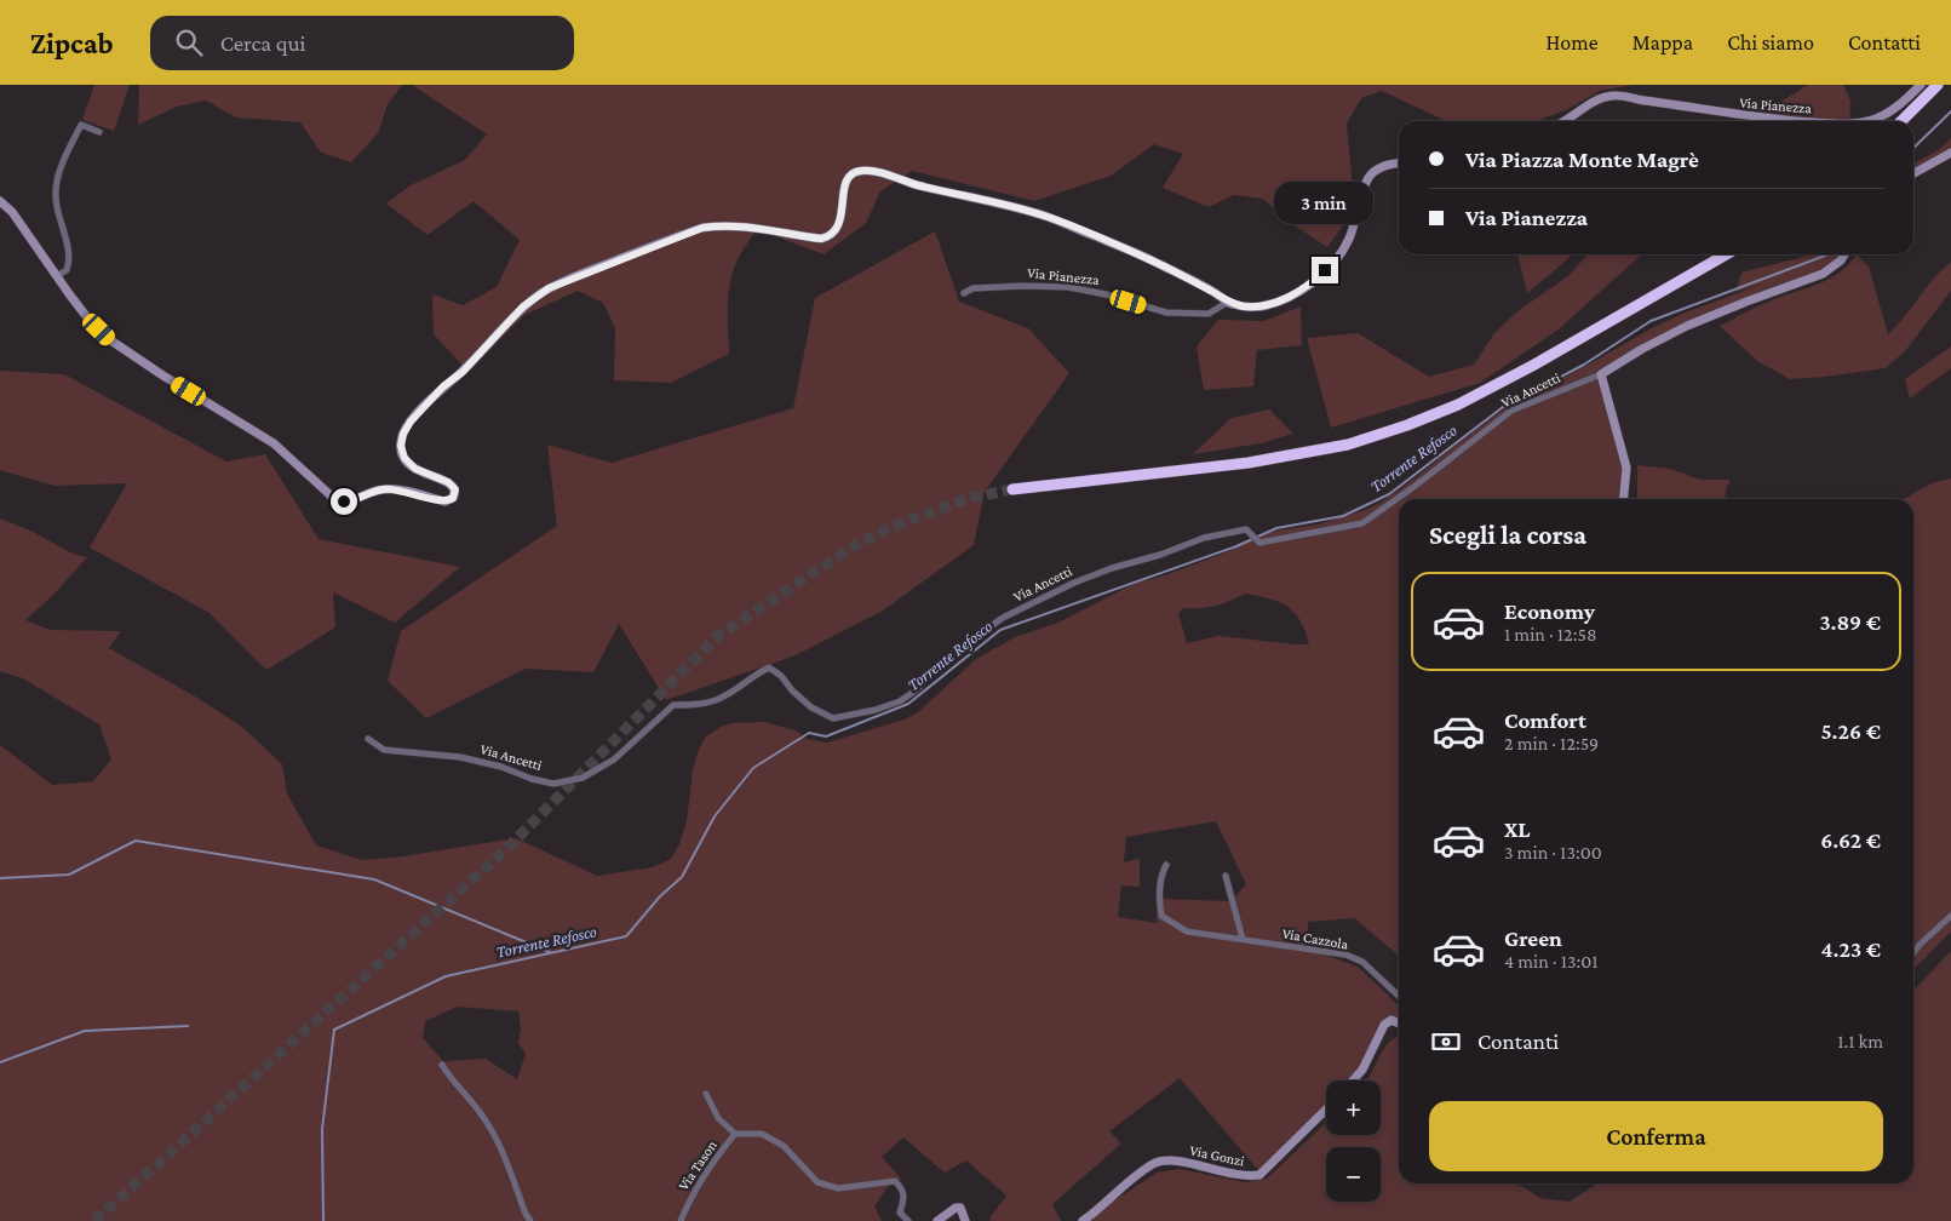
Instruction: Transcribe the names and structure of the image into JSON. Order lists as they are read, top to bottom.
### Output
{
  "streets": {
    "street": [
      "Via Pianezza",
      "Via Ancetti",
      "Via Cazzola",
      "Via Gonzi",
      "Via Tason"
    ]
  },
  "water": ["Torrente Refosco"],
  "page": {
    "header": "Zipcab",
    "search": "Cerca qui",
    "nav": [
      "Home",
      "Mappa",
      "Chi siamo",
      "Contatti"
    ],
    "banner": ["Via Piazza Monte Magrè", "Via Pianezza"],
    "bubble": "3 min",
    "heading": "Scegli la corsa",
    "list": [
      {
        "name": "Economy",
        "note": "1 min · 12:58",
        "value": "3.89 €"
      },
      {
        "name": "Comfort",
        "note": "2 min · 12:59",
        "value": "5.26 €"
      },
      {
        "name": "XL",
        "note": "3 min · 13:00",
        "value": "6.62 €"
      },
      {
        "name": "Green",
        "note": "4 min · 13:01",
        "value": "4.23 €"
      }
    ],
    "pay": ["Contanti", "1.1 km"],
    "map_buttons": ["+", "−"],
    "buttons": "Conferma"
  }
}
